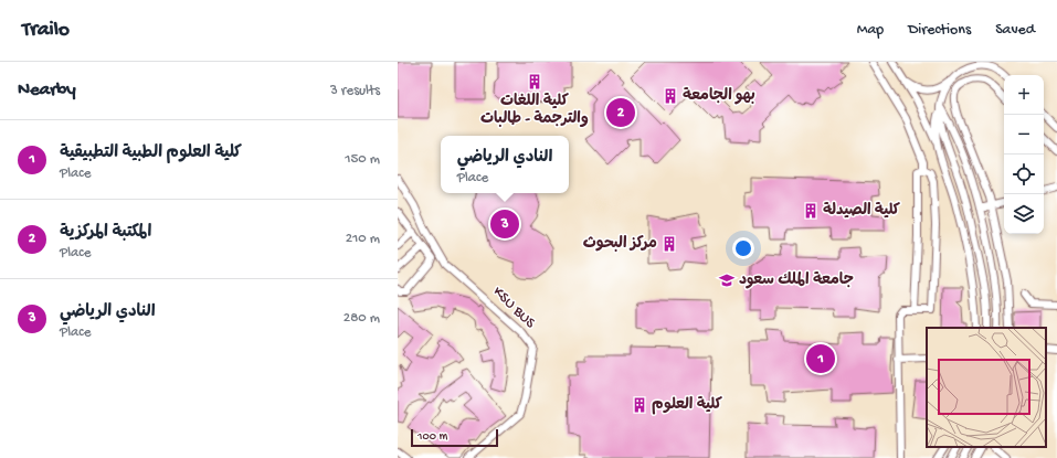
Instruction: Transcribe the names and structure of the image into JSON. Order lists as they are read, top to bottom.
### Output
{
  "streets": {
    "lane": ["KSU BUS"]
  },
  "places": {
    "building": [
      "كلية اللغات والترجمة - طالبات",
      "بهو الجامعة",
      "كلية الصيدلة",
      "مركز البحوث",
      "كلية العلوم"
    ],
    "school or university": ["جامعة الملك سعود"]
  },
  "scale_bar": "100 m",
  "page": {
    "header": "Trailo",
    "nav": ["Map", "Directions", "Saved"],
    "heading": ["Nearby", "3 results"],
    "map_buttons": ["+", "−"],
    "pins": ["2", "3", "1"],
    "list": [
      {
        "mark": "1",
        "name": "كلية العلوم الطبية التطبيقية",
        "note": "Place",
        "value": "150 m"
      },
      {
        "mark": "2",
        "name": "المكتبة المركزية",
        "note": "Place",
        "value": "210 m"
      },
      {
        "mark": "3",
        "name": "النادي الرياضي",
        "note": "Place",
        "value": "280 m"
      }
    ],
    "popup": ["النادي الرياضي", "Place"],
    "scale": "100 m"
  }
}
